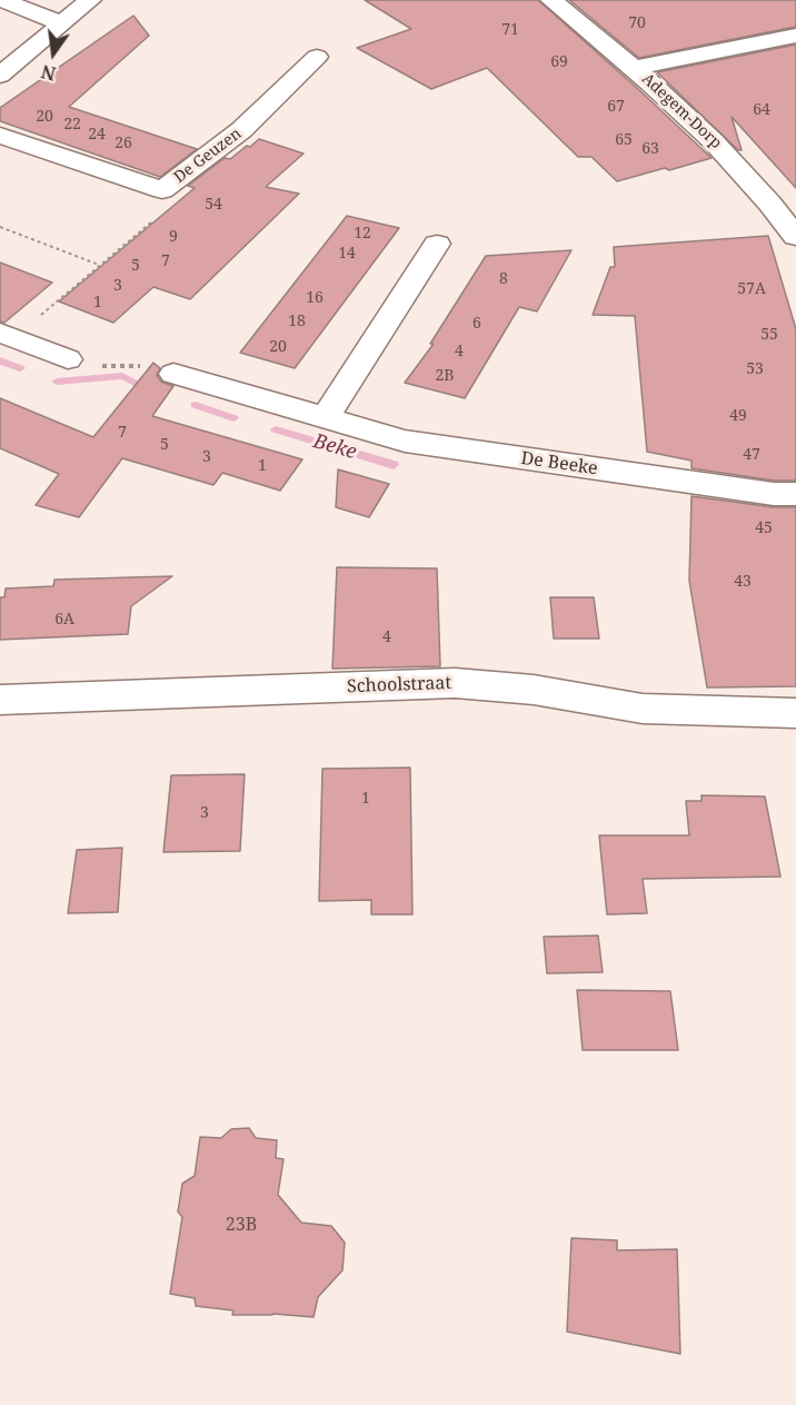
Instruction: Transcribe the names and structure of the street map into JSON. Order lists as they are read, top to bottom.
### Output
{
  "streets": {
    "street": [
      "Adegem-Dorp",
      "De Geuzen",
      "De Beeke",
      "Schoolstraat"
    ]
  },
  "water": ["Beke"],
  "house_numbers": [
    "70",
    "71",
    "69",
    "67",
    "64",
    "20",
    "22",
    "24",
    "65",
    "26",
    "63",
    "54",
    "12",
    "9",
    "14",
    "7",
    "5",
    "8",
    "3",
    "57A",
    "16",
    "1",
    "18",
    "6",
    "55",
    "20",
    "4",
    "53",
    "2B",
    "49",
    "7",
    "5",
    "47",
    "3",
    "1",
    "45",
    "43",
    "6A",
    "4",
    "1",
    "3",
    "23B"
  ],
  "north": "bottom"
}
